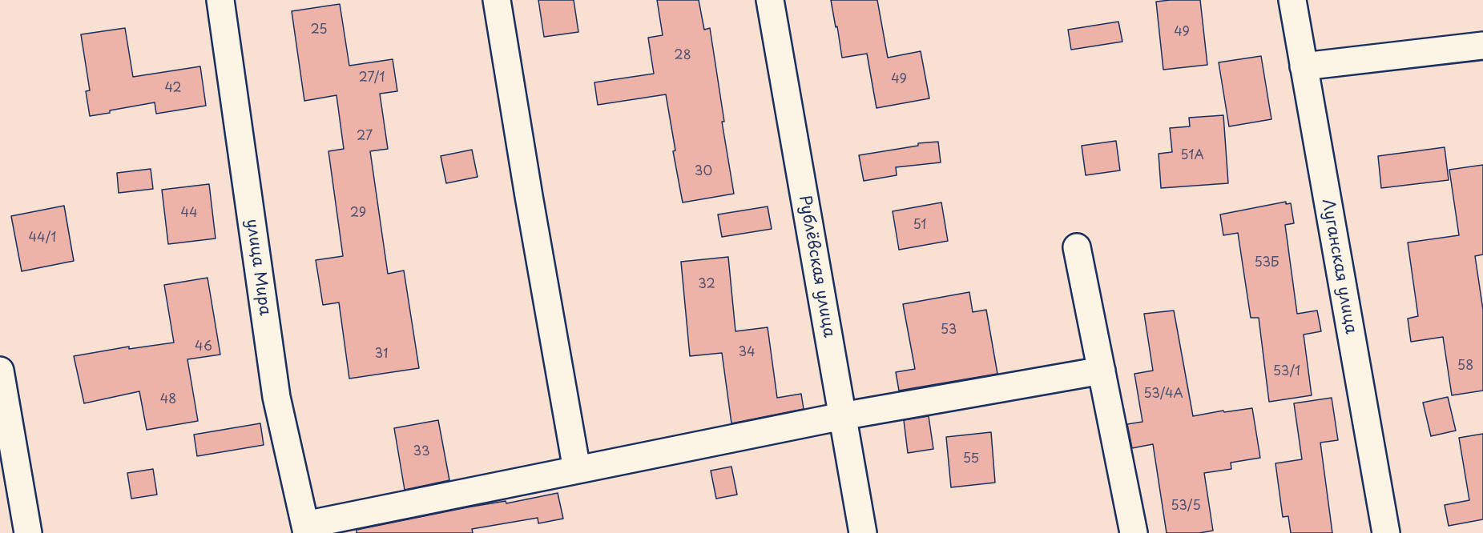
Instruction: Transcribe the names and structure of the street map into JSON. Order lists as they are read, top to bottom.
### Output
{
  "streets": {
    "street": ["Рублёвская улица", "Луганская улица", "улица Мира"]
  },
  "house_numbers": [
    "25",
    "49",
    "28",
    "27/1",
    "49",
    "42",
    "27",
    "51А",
    "30",
    "44",
    "29",
    "51",
    "44/1",
    "53Б",
    "32",
    "53",
    "46",
    "34",
    "31",
    "58",
    "53/1",
    "53/4А",
    "48",
    "33",
    "55",
    "53/5"
  ]
}
